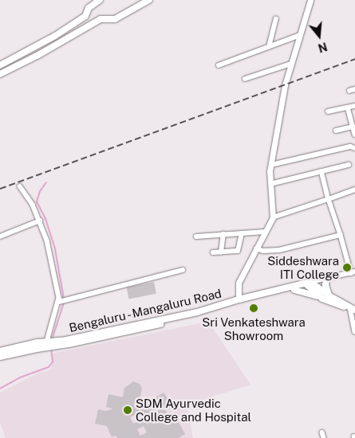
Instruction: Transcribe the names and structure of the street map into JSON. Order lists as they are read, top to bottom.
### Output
{
  "streets": {
    "highway": ["Bengaluru - Mangaluru Road"]
  },
  "places": ["Siddeshwara ITI College", "Sri Venkateshwara Showroom", "SDM Ayurvedic College and Hospital"],
  "north": "bottom"
}
